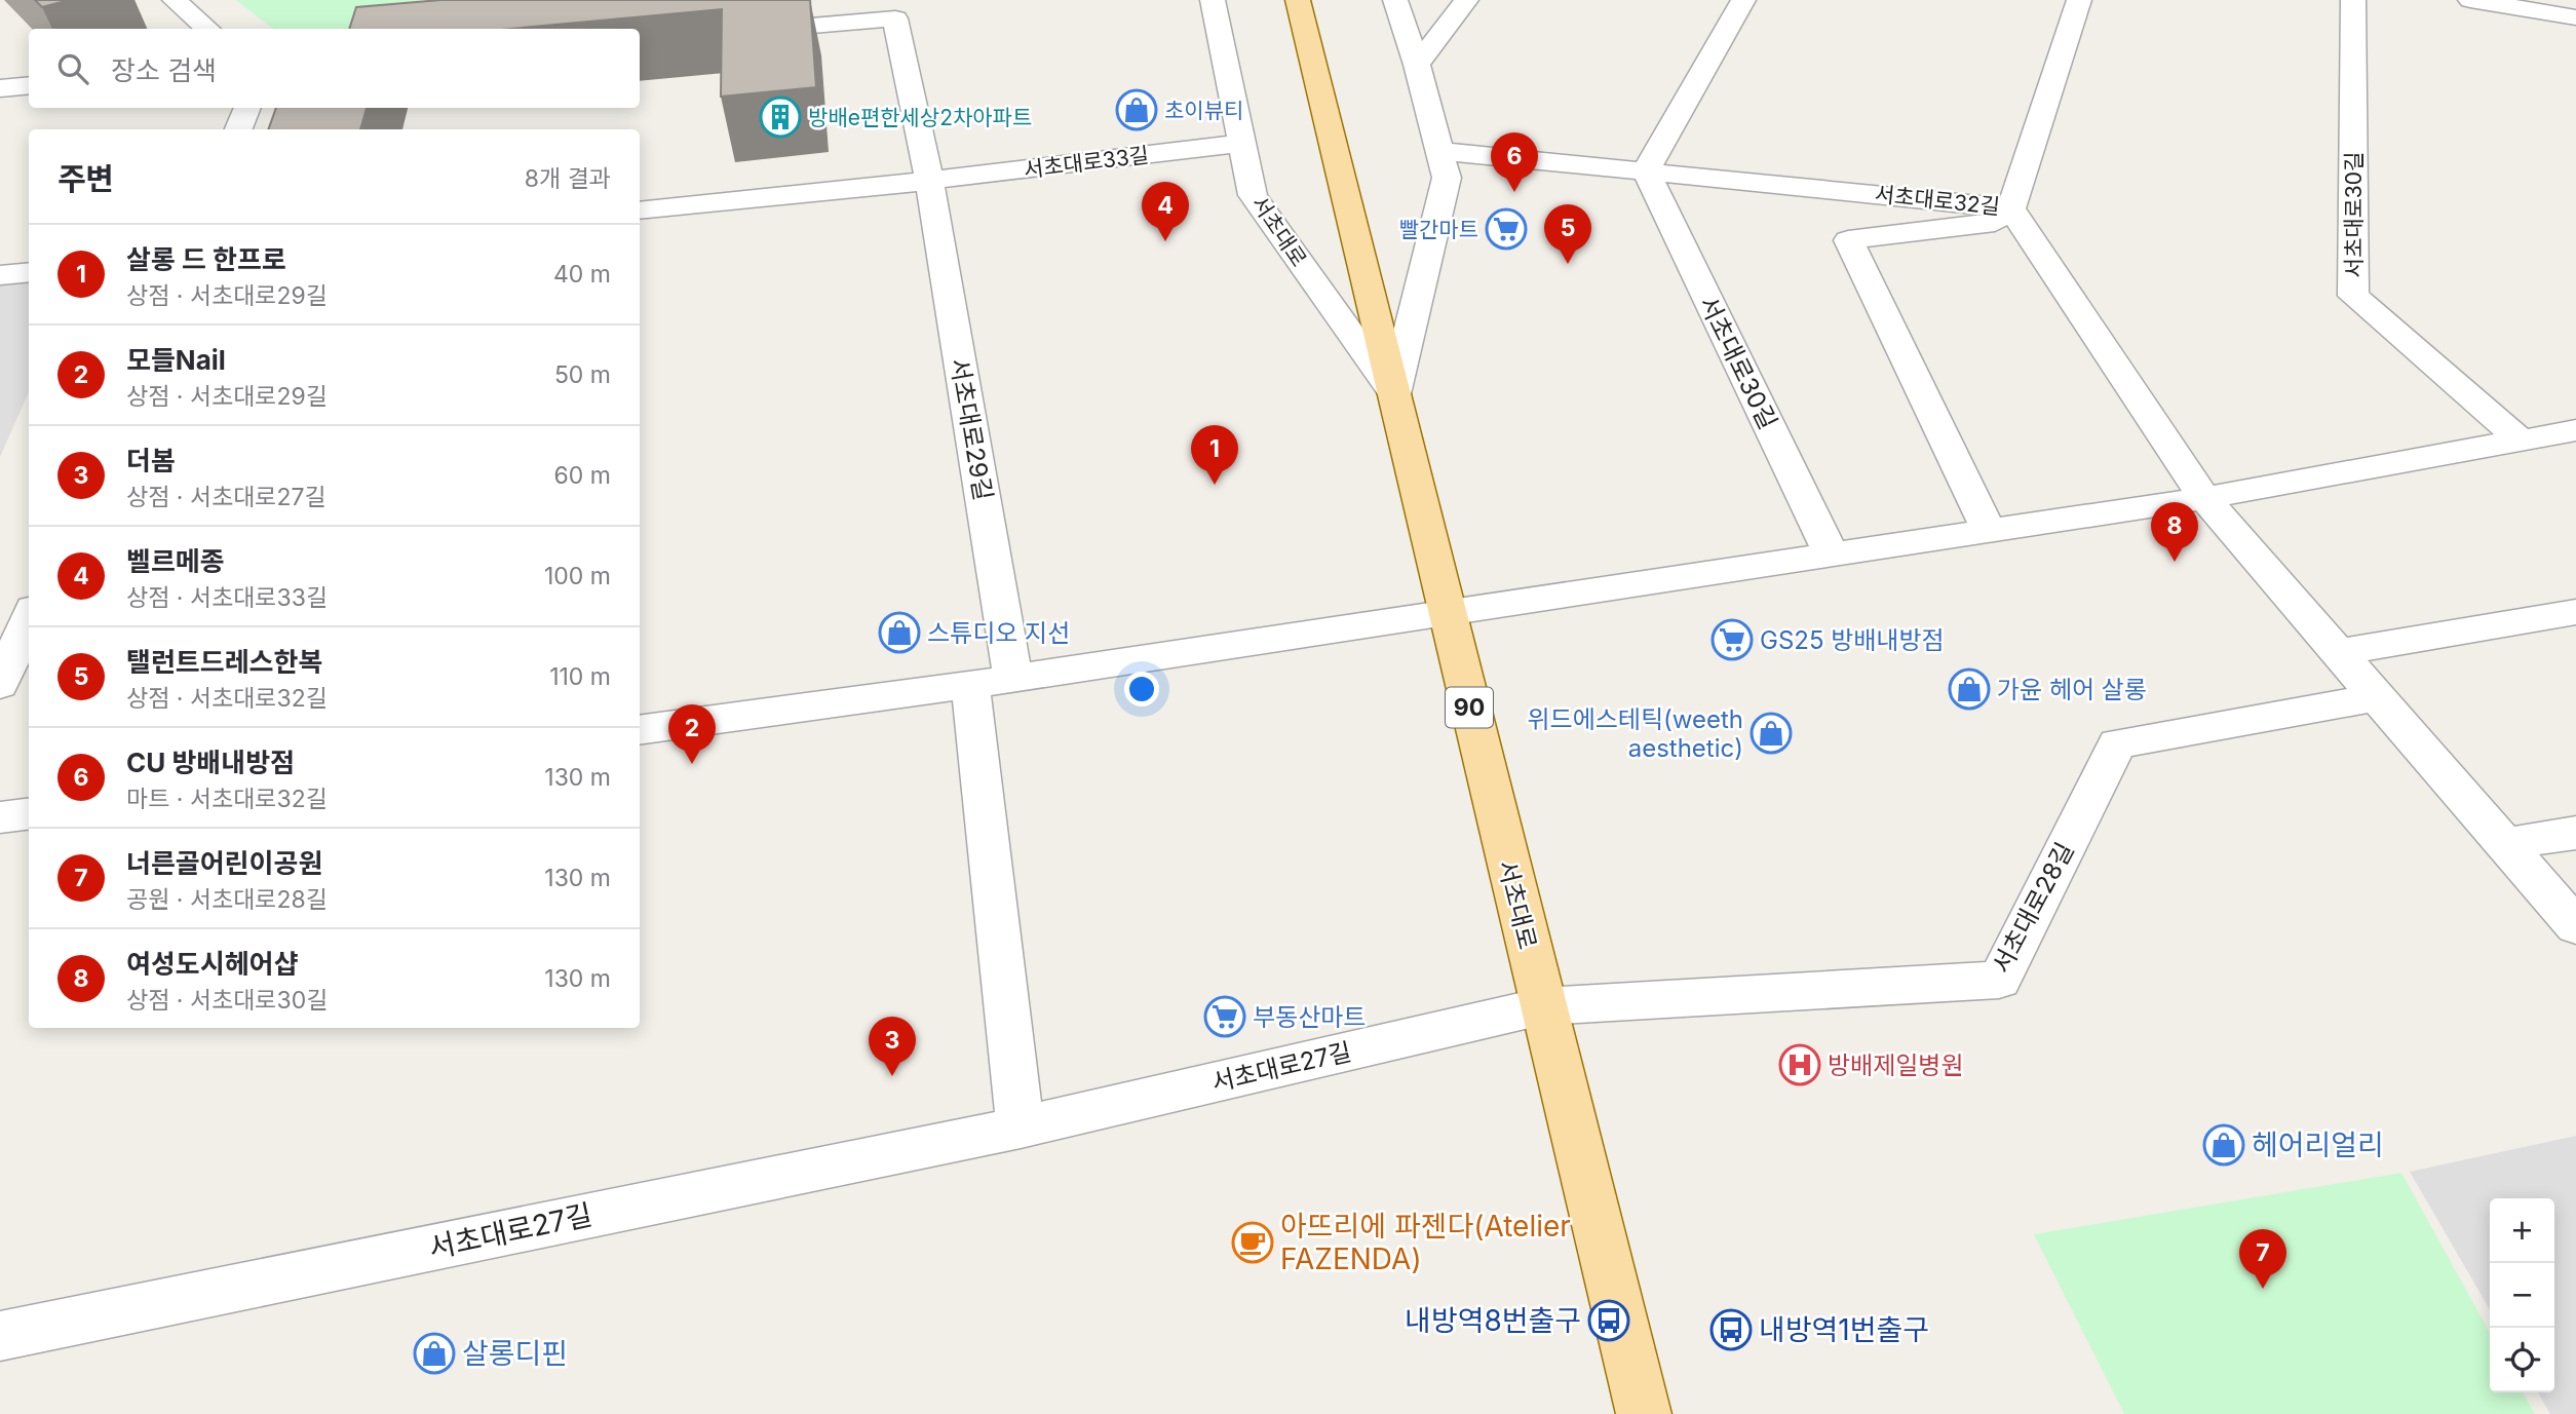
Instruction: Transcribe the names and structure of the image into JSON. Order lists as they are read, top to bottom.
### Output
{
  "streets": {
    "main road": ["서초대로", "90"],
    "street": [
      "서초대로33길",
      "서초대로32길",
      "서초대로30길",
      "서초대로29길",
      "서초대로28길",
      "서초대로27길"
    ]
  },
  "crossings": [
    ["서초대로33길", "서초대로"],
    ["서초대로33길", "서초대로29길"],
    ["서초대로32길", "서초대로30길"],
    ["서초대로32길", "서초대로"],
    ["서초대로", "서초대로28길"],
    ["서초대로", "서초대로27길"],
    ["서초대로28길", "서초대로27길"]
  ],
  "places": {
    "shop": [
      "초이뷰티",
      "스튜디오 지선",
      "가윤 헤어 살롱",
      "위드에스테틱(weeth aesthetic)",
      "헤어리얼리",
      "살롱디핀"
    ],
    "building": ["방배e편한세상2차아파트"],
    "supermarket": ["빨간마트", "GS25 방배내방점", "부동산마트"],
    "hospital": ["방배제일병원"],
    "cafe": ["아뜨리에 파젠다(Atelier FAZENDA)"],
    "bus stop": ["내방역8번출구", "내방역1번출구"]
  },
  "page": {
    "search": "장소 검색",
    "heading": ["주변", "8개 결과"],
    "pins": [
      "6",
      "4",
      "5",
      "1",
      "8",
      "2",
      "3",
      "7"
    ],
    "list": [
      {
        "mark": "1",
        "name": "살롱 드 한프로",
        "note": "상점 · 서초대로29길",
        "value": "40 m"
      },
      {
        "mark": "2",
        "name": "모들Nail",
        "note": "상점 · 서초대로29길",
        "value": "50 m"
      },
      {
        "mark": "3",
        "name": "더봄",
        "note": "상점 · 서초대로27길",
        "value": "60 m"
      },
      {
        "mark": "4",
        "name": "벨르메종",
        "note": "상점 · 서초대로33길",
        "value": "100 m"
      },
      {
        "mark": "5",
        "name": "탤런트드레스한복",
        "note": "상점 · 서초대로32길",
        "value": "110 m"
      },
      {
        "mark": "6",
        "name": "CU 방배내방점",
        "note": "마트 · 서초대로32길",
        "value": "130 m"
      },
      {
        "mark": "7",
        "name": "너른골어린이공원",
        "note": "공원 · 서초대로28길",
        "value": "130 m"
      },
      {
        "mark": "8",
        "name": "여성도시헤어샵",
        "note": "상점 · 서초대로30길",
        "value": "130 m"
      }
    ],
    "map_buttons": ["+", "−"]
  }
}
